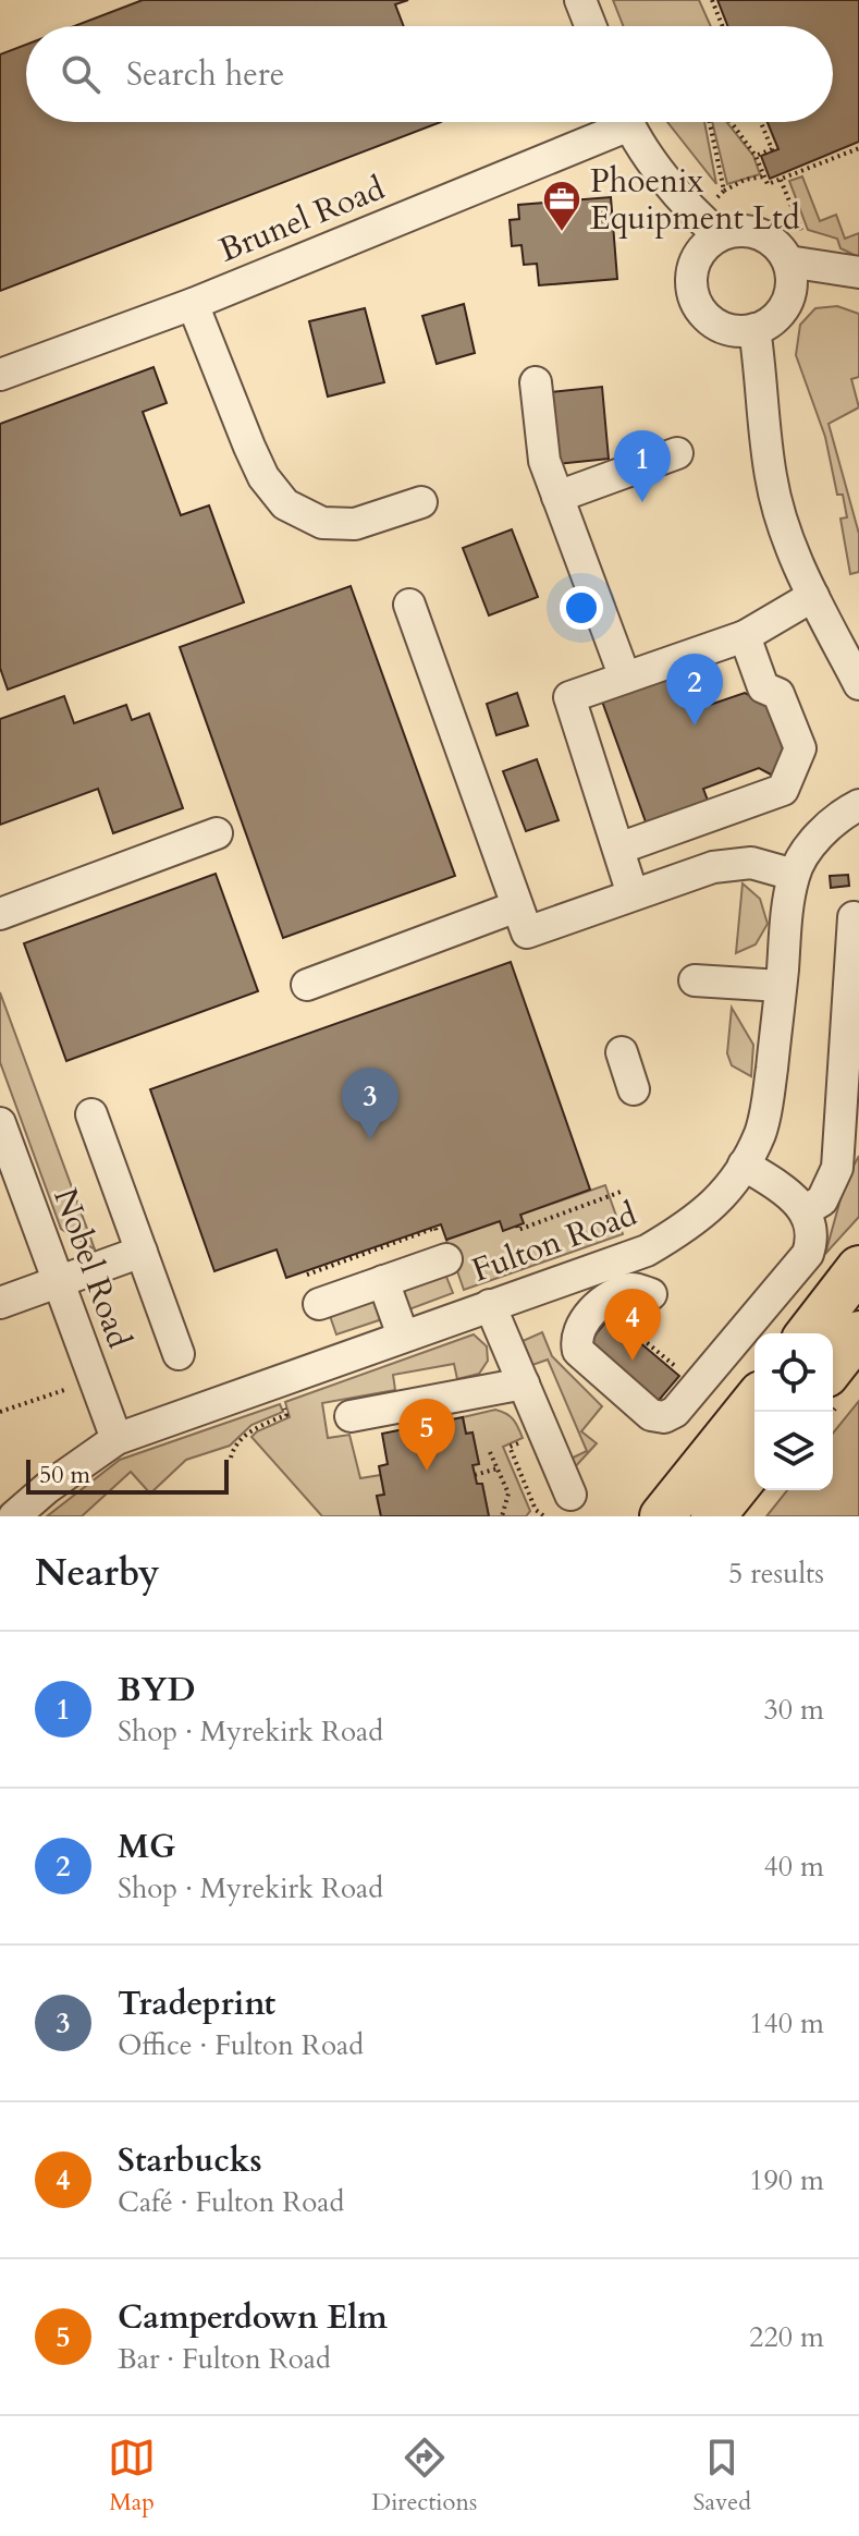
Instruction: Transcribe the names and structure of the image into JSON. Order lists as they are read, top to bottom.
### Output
{
  "streets": {
    "street": ["Brunel Road", "Fulton Road", "Nobel Road"]
  },
  "crossings": [
    ["Fulton Road", "Nobel Road"]
  ],
  "places": {
    "office": ["Phoenix Equipment Ltd"]
  },
  "scale_bar": "50 m",
  "page": {
    "search": "Search here",
    "pins": [
      "1",
      "2",
      "3",
      "4",
      "5"
    ],
    "scale": "50 m",
    "heading": ["Nearby", "5 results"],
    "list": [
      {
        "mark": "1",
        "name": "BYD",
        "note": "Shop · Myrekirk Road",
        "value": "30 m"
      },
      {
        "mark": "2",
        "name": "MG",
        "note": "Shop · Myrekirk Road",
        "value": "40 m"
      },
      {
        "mark": "3",
        "name": "Tradeprint",
        "note": "Office · Fulton Road",
        "value": "140 m"
      },
      {
        "mark": "4",
        "name": "Starbucks",
        "note": "Café · Fulton Road",
        "value": "190 m"
      },
      {
        "mark": "5",
        "name": "Camperdown Elm",
        "note": "Bar · Fulton Road",
        "value": "220 m"
      }
    ],
    "nav": ["Map", "Directions", "Saved"]
  }
}
